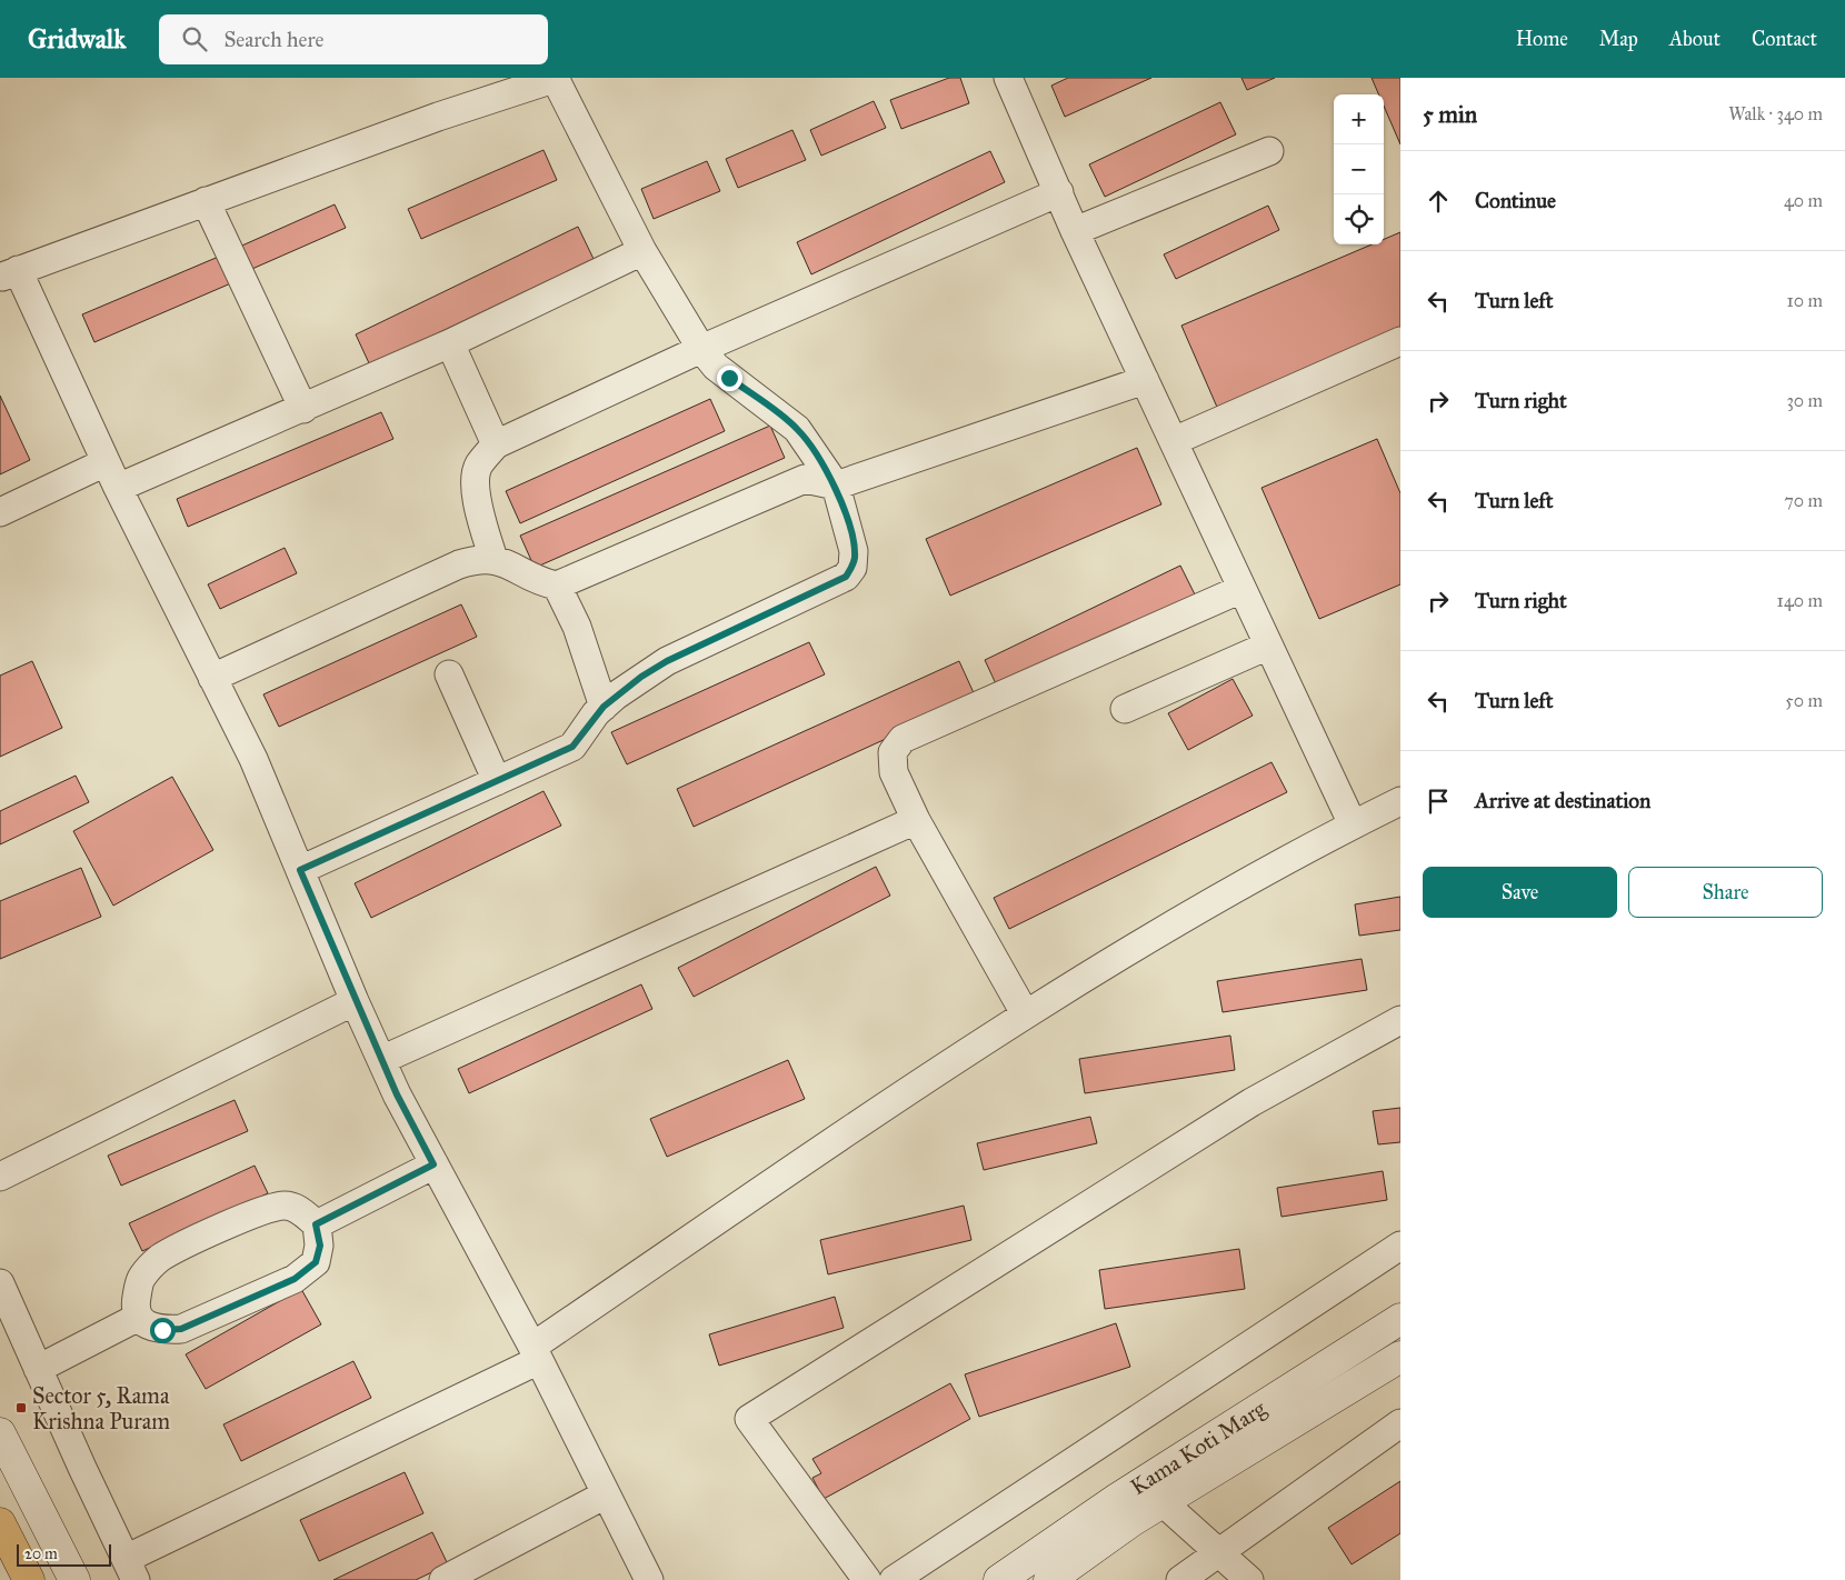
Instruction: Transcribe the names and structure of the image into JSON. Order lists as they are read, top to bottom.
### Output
{
  "streets": {
    "street": ["Kama Koti Marg"]
  },
  "places": {
    "transit": ["Sector 5, Rama Krishna Puram"]
  },
  "scale_bar": "20 m",
  "page": {
    "header": "Gridwalk",
    "search": "Search here",
    "nav": [
      "Home",
      "Map",
      "About",
      "Contact"
    ],
    "heading": ["5 min", "Walk · 340 m"],
    "map_buttons": ["+", "−"],
    "list": [
      ["Continue", "40 m"],
      ["Turn left", "10 m"],
      ["Turn right", "30 m"],
      ["Turn left", "70 m"],
      ["Turn right", "140 m"],
      ["Turn left", "50 m"],
      "Arrive at destination"
    ],
    "buttons": ["Save", "Share"],
    "scale": "20 m"
  }
}
